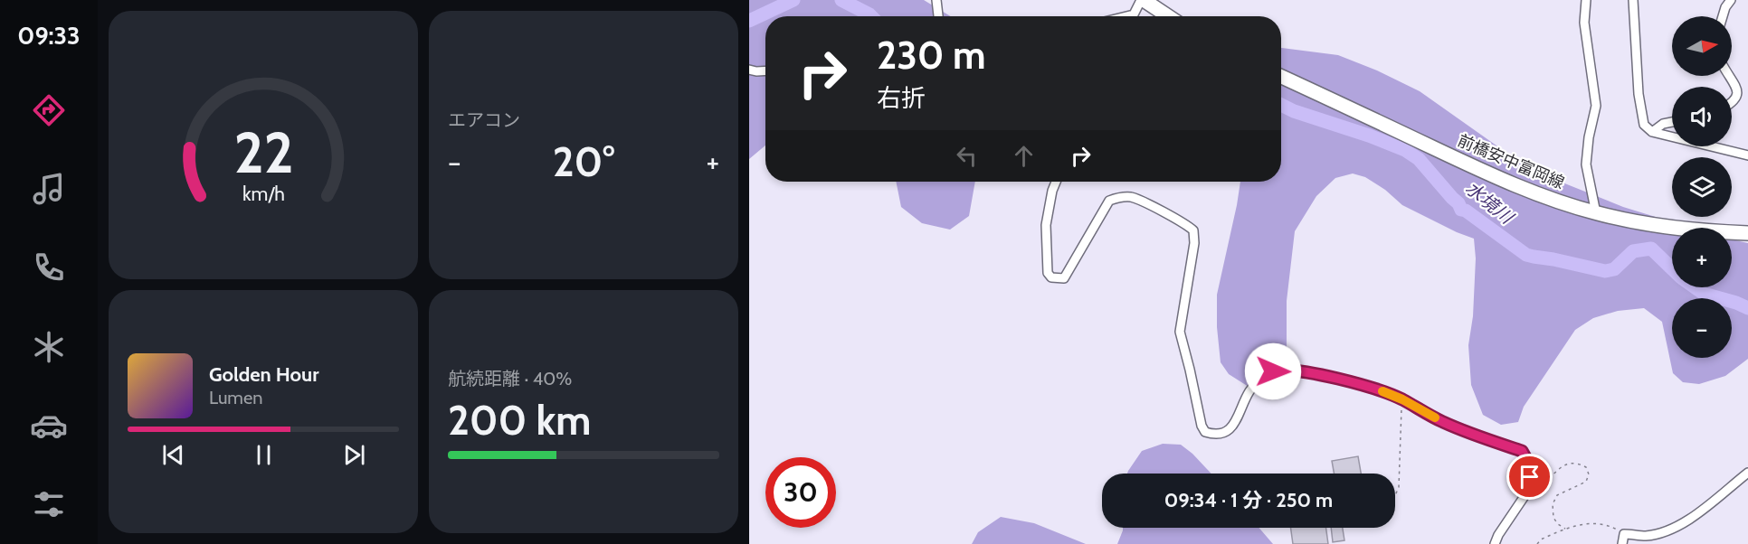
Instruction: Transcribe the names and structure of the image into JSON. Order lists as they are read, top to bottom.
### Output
{
  "streets": {
    "main road": ["前橋安中富岡線"]
  },
  "water": ["水境川"],
  "north": "right",
  "page": {
    "tabs": "09:33",
    "tile": [
      "エアコン",
      ["航続距離 · 40%", "200 km"]
    ],
    "map_buttons": ["+", "−"],
    "turn": ["230 m", "右折"],
    "heat": ["−", "20°", "+"],
    "song": ["Golden Hour", "Lumen"],
    "limit": "30",
    "trip": "09:34 · 1 分 · 250 m",
    "gauge": ["22", "km/h"]
  }
}
